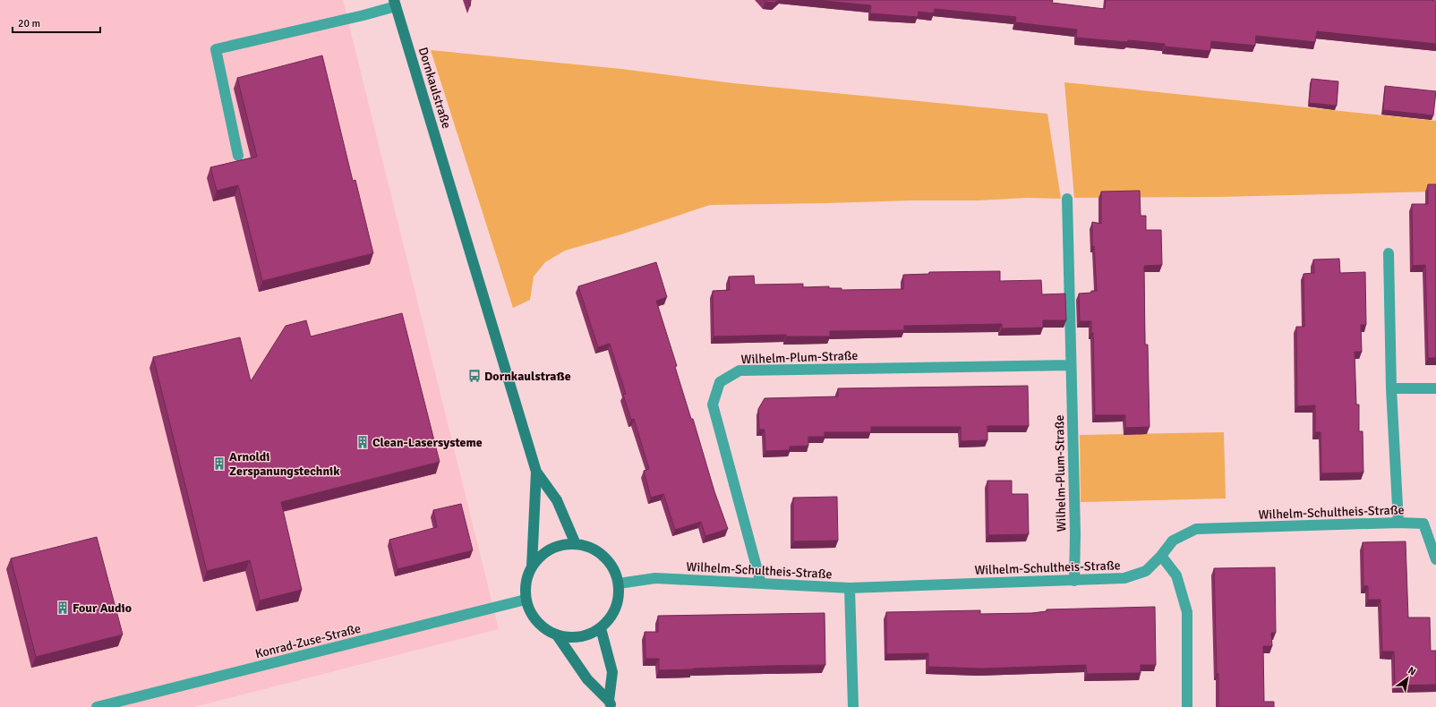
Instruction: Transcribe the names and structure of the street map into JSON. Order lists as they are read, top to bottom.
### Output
{
  "streets": {
    "street": [
      "Dornkaulstraße",
      "Wilhelm-Plum-Straße",
      "Wilhelm-Schultheis-Straße",
      "Konrad-Zuse-Straße"
    ]
  },
  "crossings": [
    ["Dornkaulstraße", "Wilhelm-Schultheis-Straße"],
    ["Dornkaulstraße", "Konrad-Zuse-Straße"],
    ["Wilhelm-Plum-Straße", "Wilhelm-Schultheis-Straße"],
    ["Wilhelm-Schultheis-Straße", "Konrad-Zuse-Straße"]
  ],
  "places": {
    "bus stop": ["Dornkaulstraße"],
    "building": ["Clean-Lasersysteme", "Arnoldi Zerspanungstechnik", "Four Audio"]
  },
  "scale_bar": "20 m",
  "north": "top right"
}
